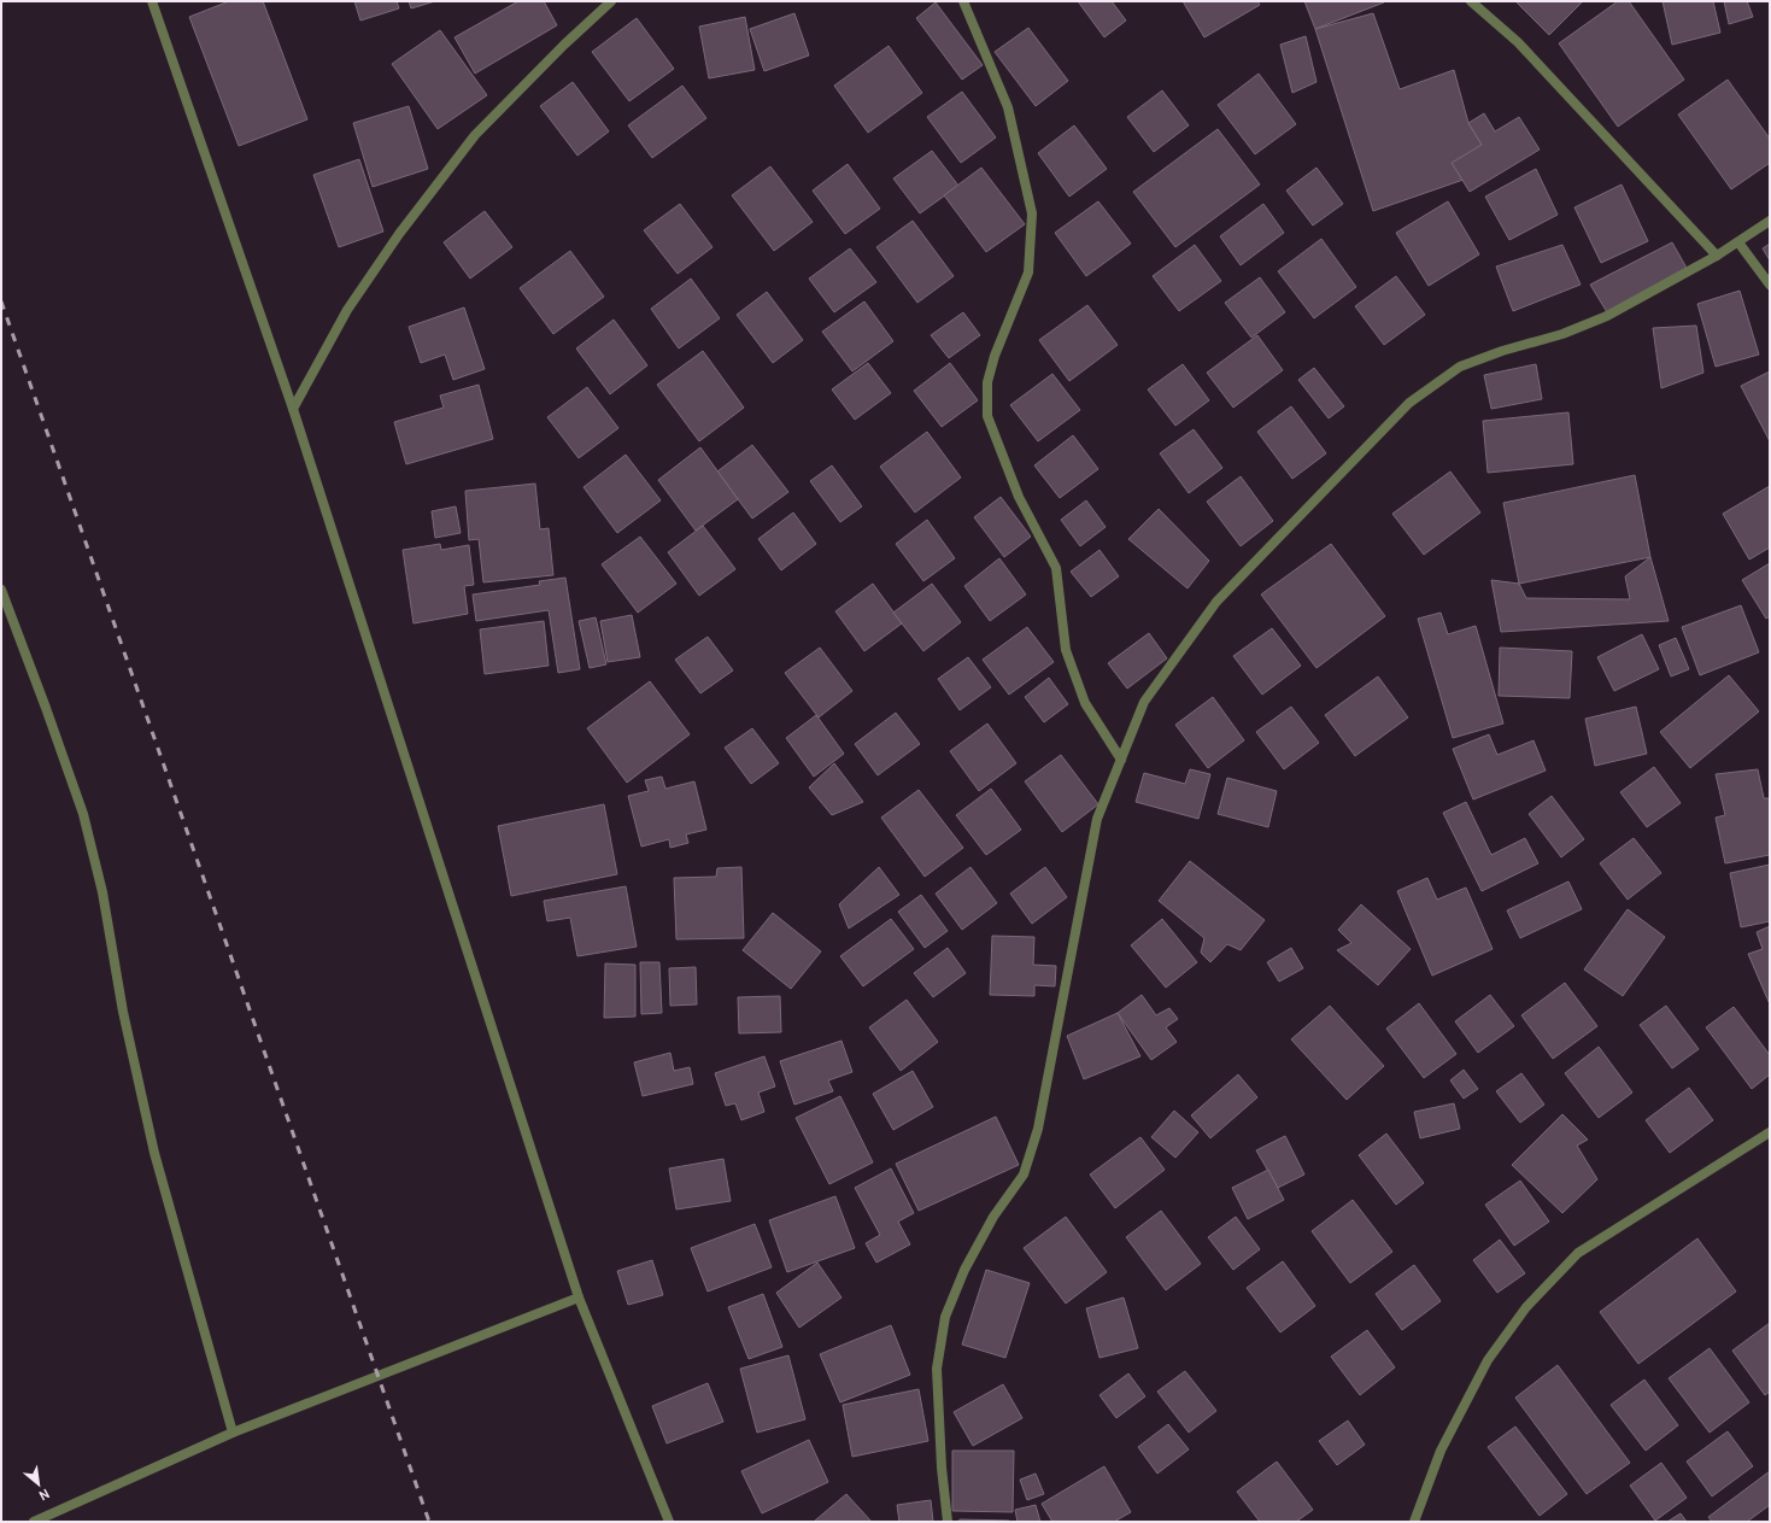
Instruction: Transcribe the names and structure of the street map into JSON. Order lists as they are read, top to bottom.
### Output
{
  "north": "bottom right"
}
